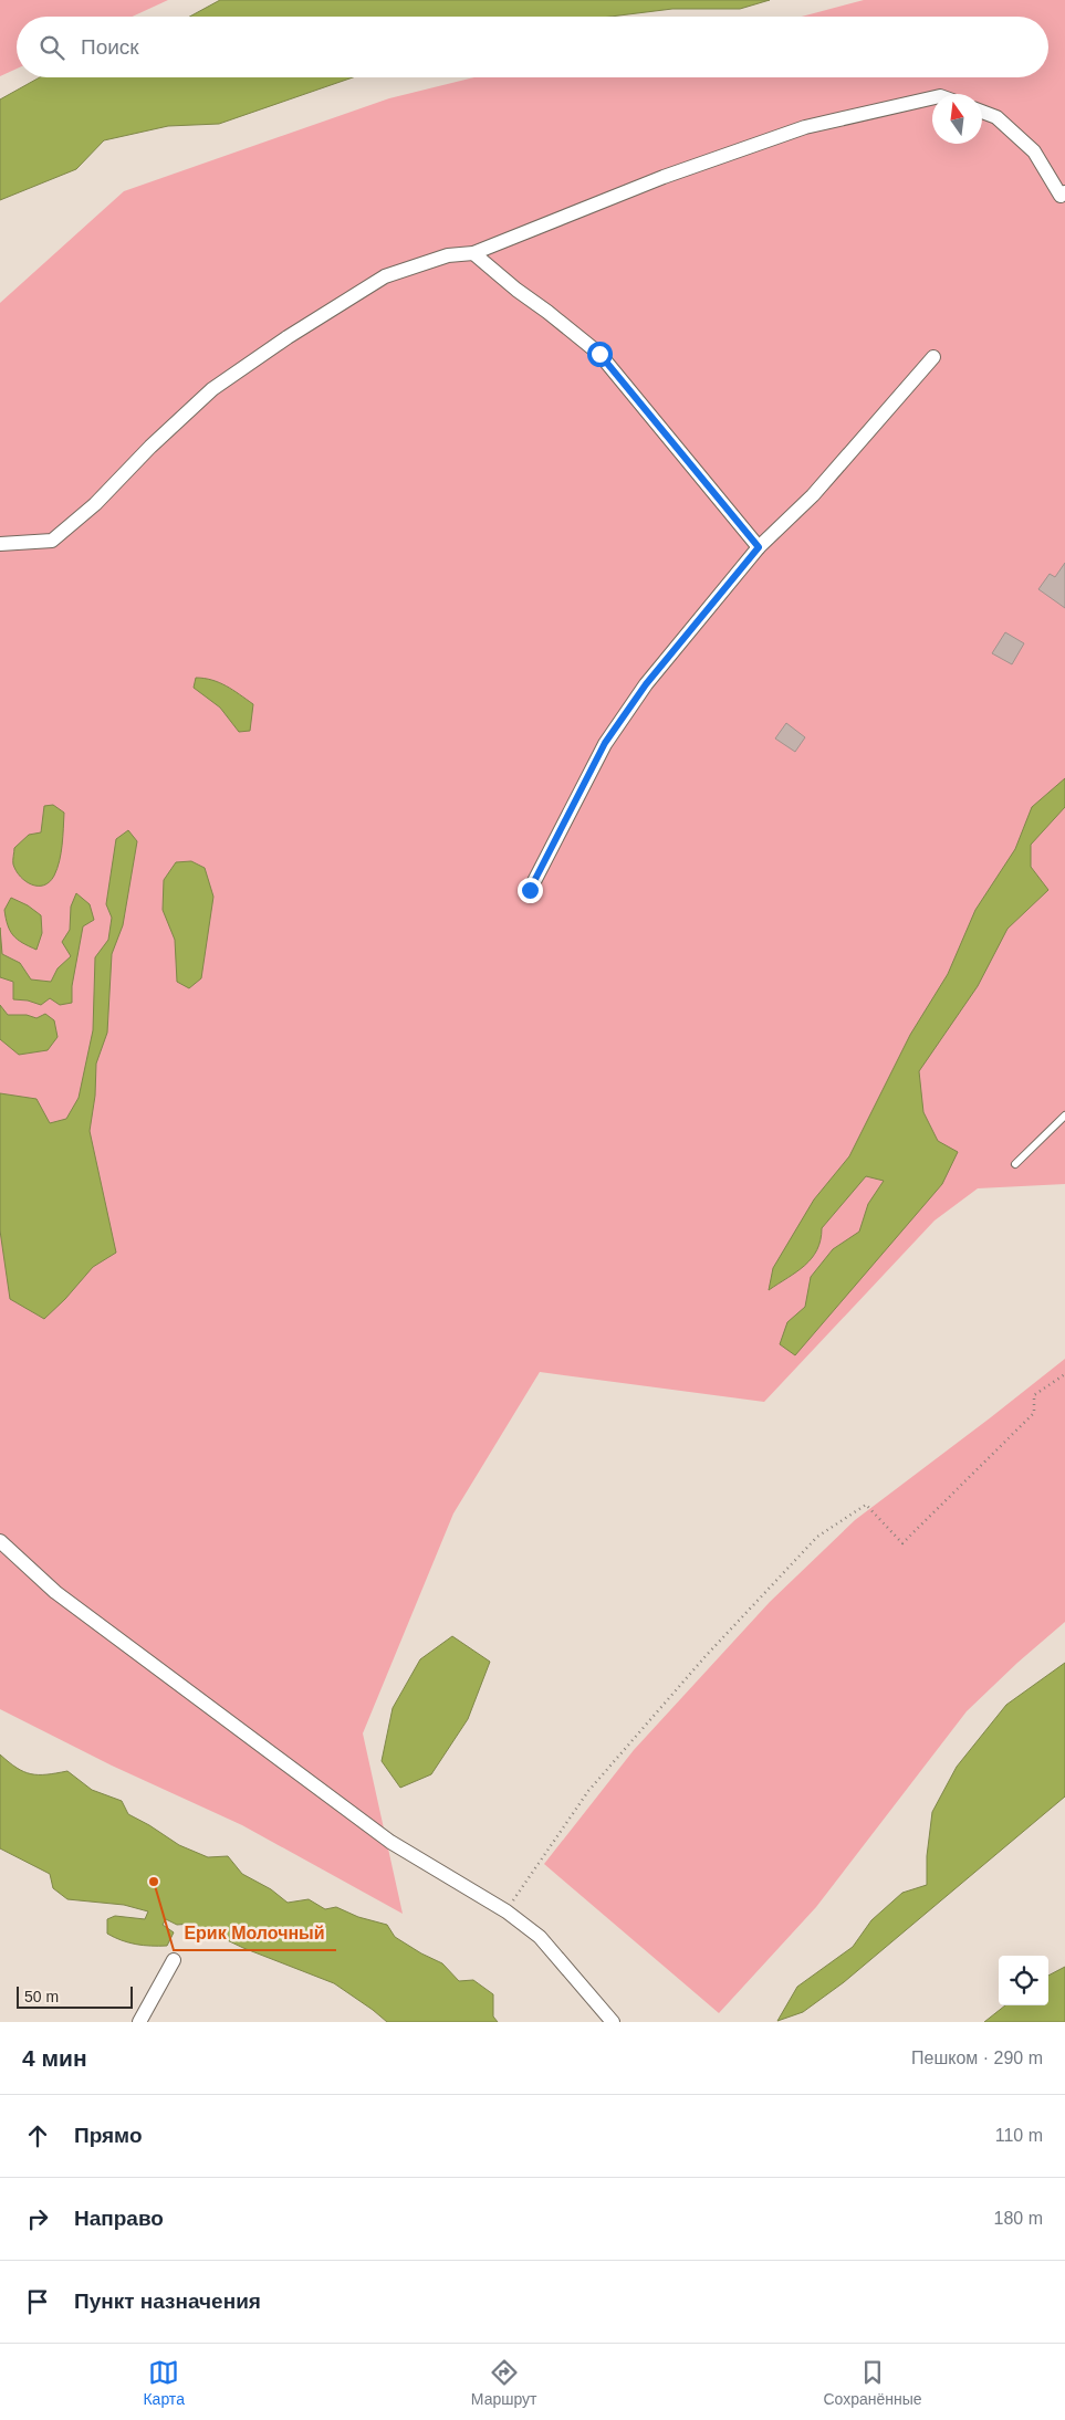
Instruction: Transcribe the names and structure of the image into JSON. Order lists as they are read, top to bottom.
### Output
{
  "places": ["Ерик Молочный"],
  "scale_bar": "50 m",
  "north": "top",
  "page": {
    "search": "Поиск",
    "scale": "50 m",
    "heading": ["4 мин", "Пешком · 290 m"],
    "list": [
      ["Прямо", "110 m"],
      ["Направо", "180 m"],
      "Пункт назначения"
    ],
    "nav": ["Карта", "Маршрут", "Сохранённые"]
  }
}
